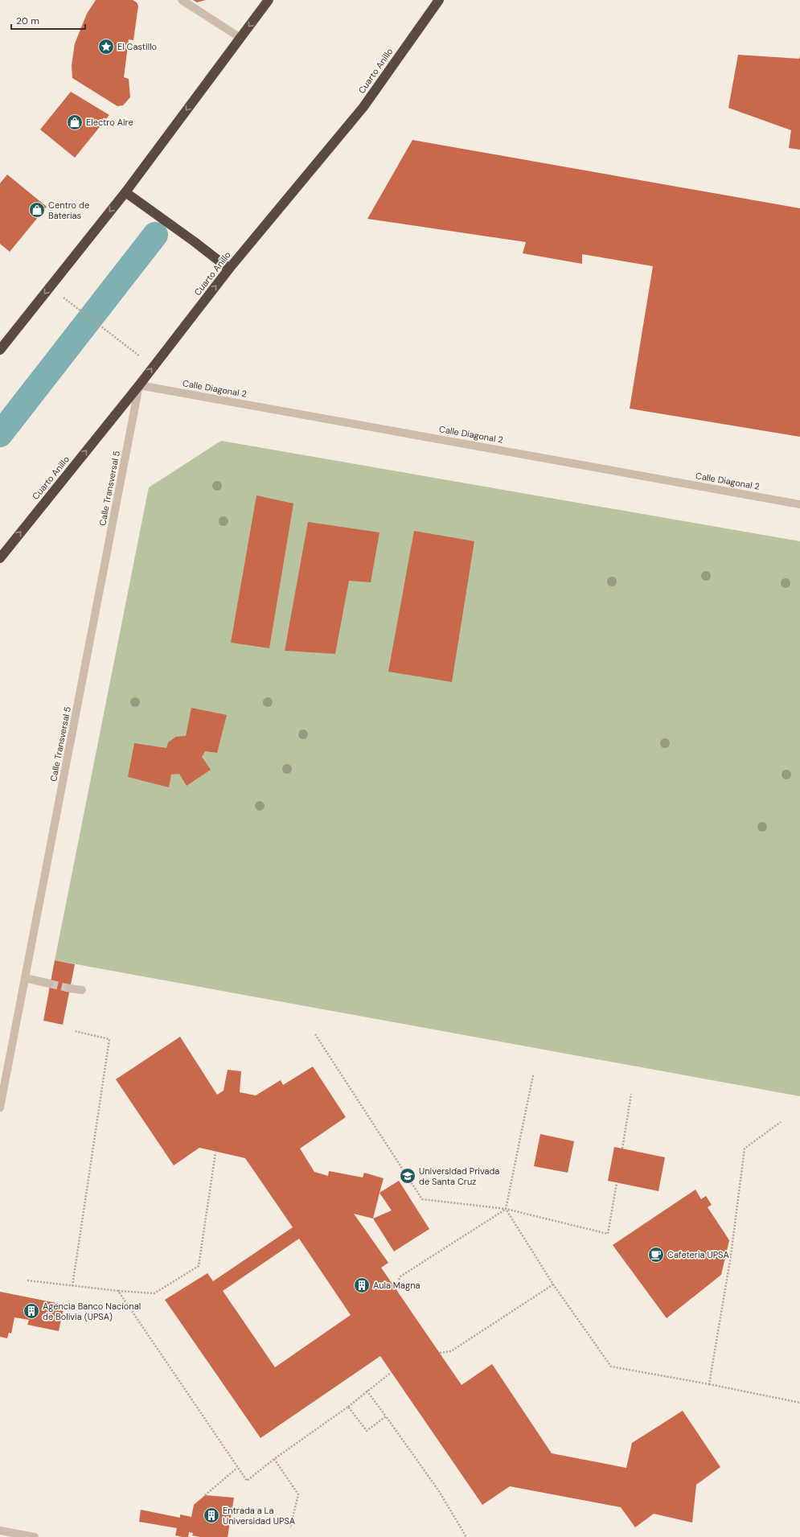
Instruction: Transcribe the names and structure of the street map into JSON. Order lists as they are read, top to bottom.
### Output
{
  "streets": {
    "highway": ["Cuarto Anillo"],
    "street": ["Calle Diagonal 2", "Calle Transversal 5"]
  },
  "crossings": [
    ["Cuarto Anillo", "Calle Diagonal 2"],
    ["Cuarto Anillo", "Calle Transversal 5"],
    ["Calle Diagonal 2", "Calle Transversal 5"]
  ],
  "one_way": ["Cuarto Anillo"],
  "places": {
    "place": ["El Castillo"],
    "shop": ["Electro Aire", "Centro de Baterias"],
    "school or university": ["Universidad Privada de Santa Cruz"],
    "cafe": ["Cafeteria UPSA"],
    "building": ["Aula Magna", "Agencia Banco Nacional de Bolivia (UPSA)", "Entrada a La Universidad UPSA"]
  },
  "scale_bar": "20 m"
}
